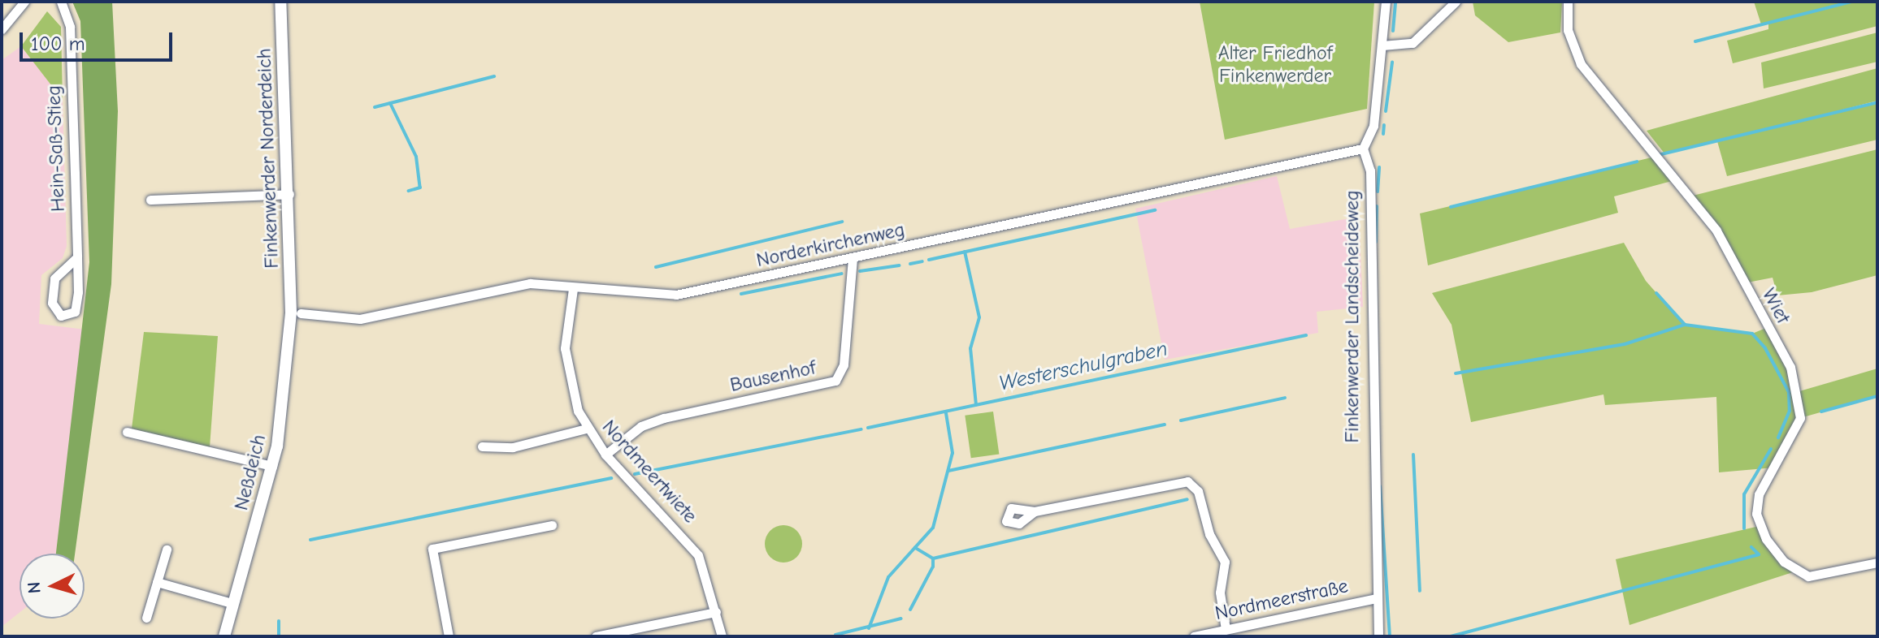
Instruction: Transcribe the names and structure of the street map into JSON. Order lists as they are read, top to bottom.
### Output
{
  "streets": {
    "street": [
      "Hein-Saß-Stieg",
      "Finkenwerder Norderdeich",
      "Norderkirchenweg",
      "Wiet",
      "Finkenwerder Landscheideweg",
      "Bausenhof",
      "Nordmeertwiete",
      "Neßdeich",
      "Nordmeerstraße"
    ]
  },
  "crossings": [
    ["Finkenwerder Norderdeich", "Norderkirchenweg"],
    ["Finkenwerder Norderdeich", "Neßdeich"],
    ["Norderkirchenweg", "Finkenwerder Landscheideweg"],
    ["Norderkirchenweg", "Bausenhof"],
    ["Norderkirchenweg", "Nordmeertwiete"],
    ["Norderkirchenweg", "Neßdeich"],
    ["Finkenwerder Landscheideweg", "Nordmeerstraße"],
    ["Bausenhof", "Nordmeertwiete"]
  ],
  "water": ["Westerschulgraben"],
  "parks": ["Alter Friedhof Finkenwerder"],
  "scale_bar": "100 m",
  "north": "left"
}
